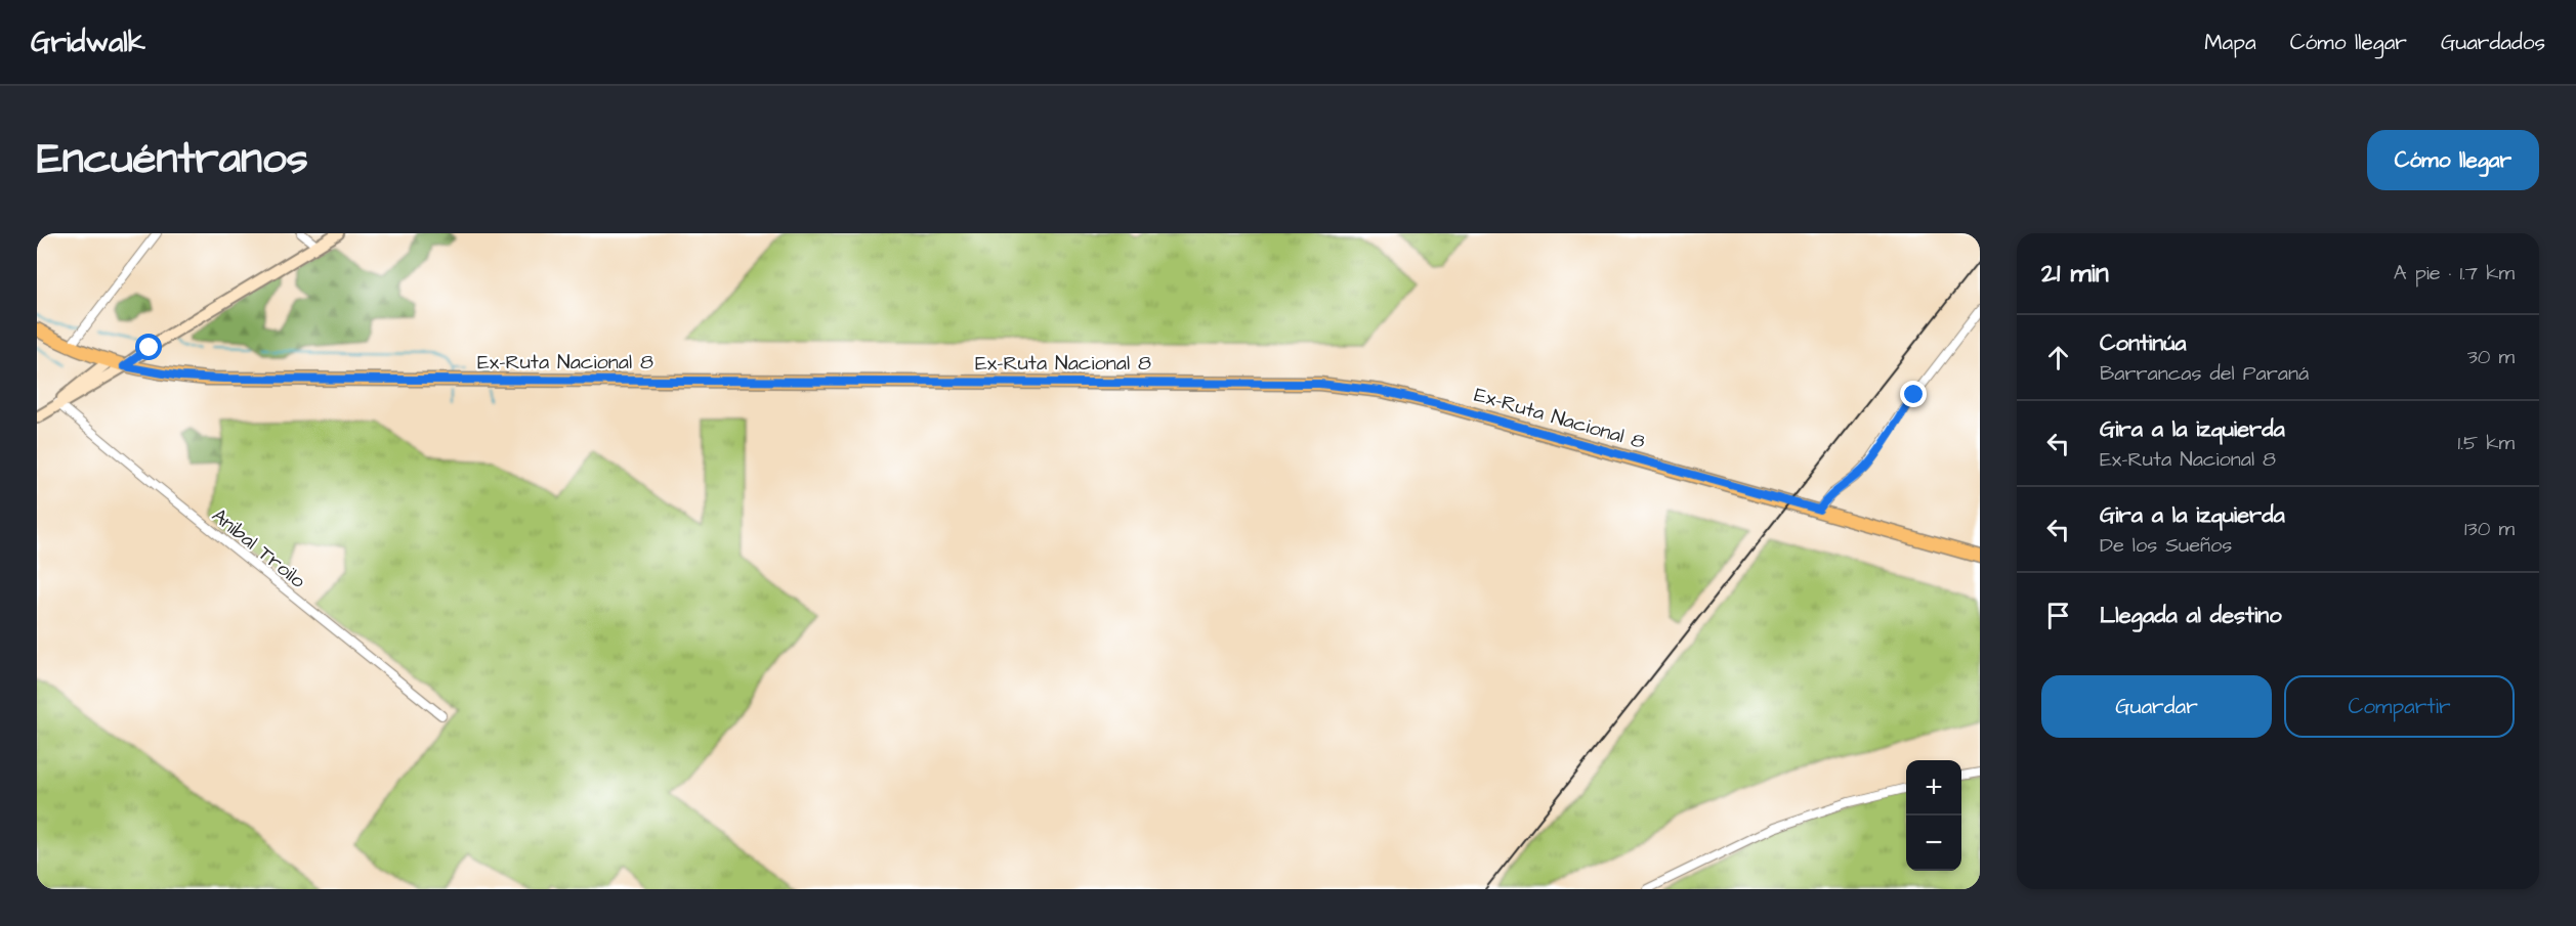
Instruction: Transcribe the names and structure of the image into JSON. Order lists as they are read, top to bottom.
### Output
{
  "streets": {
    "main road": ["Ex-Ruta Nacional 8"],
    "street": ["Anibal Troilo"]
  },
  "page": {
    "header": "Gridwalk",
    "nav": ["Mapa", "Cómo llegar", "Guardados"],
    "title": "Encuéntranos",
    "buttons": [
      "Cómo llegar",
      ["Guardar", "Compartir"]
    ],
    "heading": ["21 min", "A pie · 1.7 km"],
    "list": [
      ["Continúa", "Barrancas del Paraná", "30 m"],
      ["Gira a la izquierda", "Ex-Ruta Nacional 8", "1.5 km"],
      ["Gira a la izquierda", "De los Sueños", "130 m"],
      "Llegada al destino"
    ],
    "map_buttons": ["+", "−"]
  }
}
